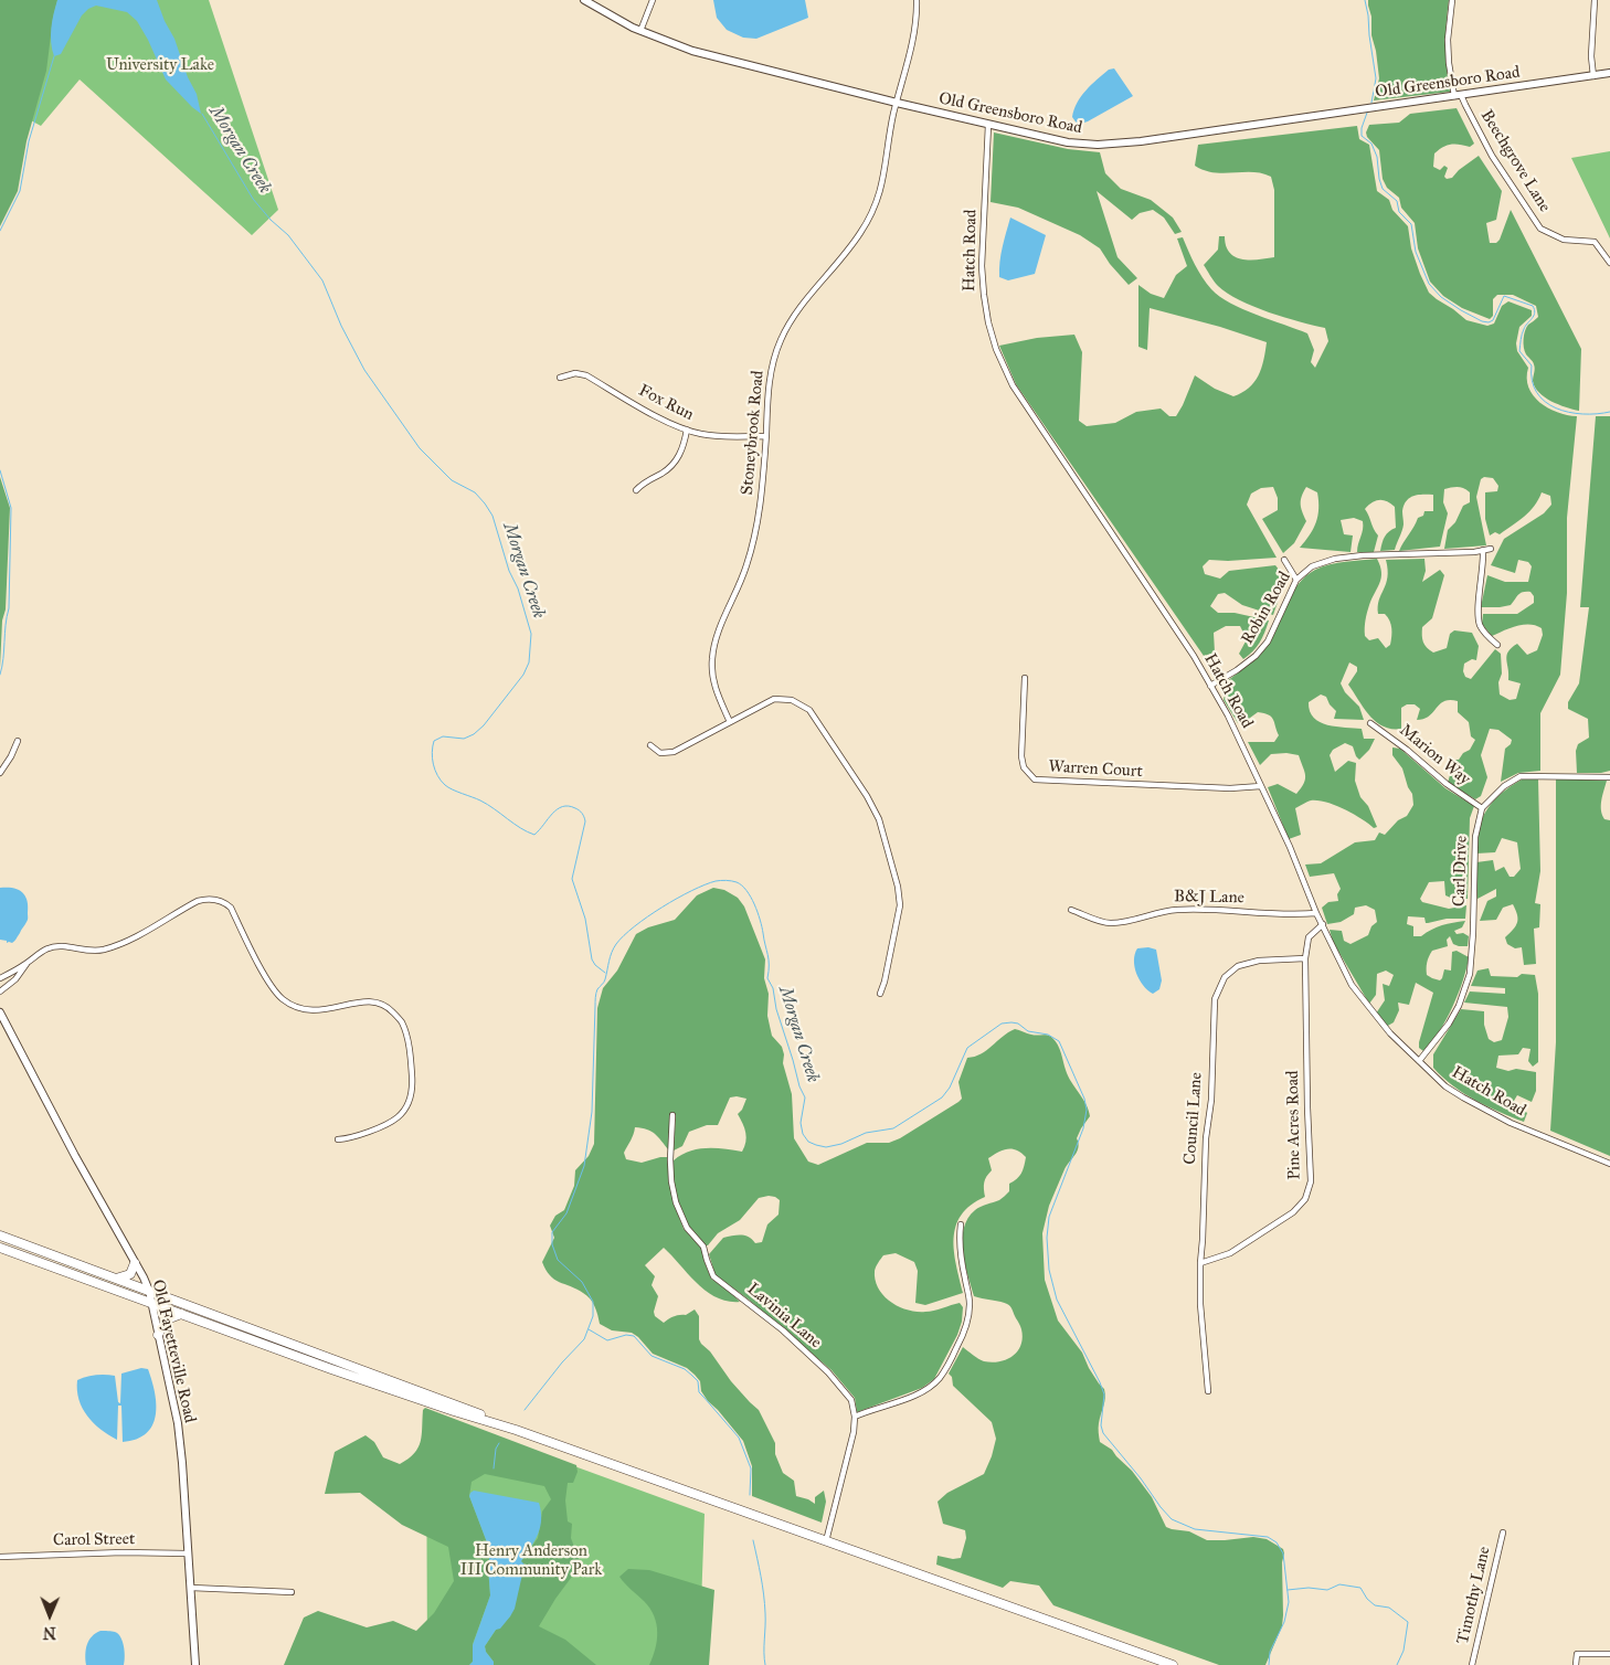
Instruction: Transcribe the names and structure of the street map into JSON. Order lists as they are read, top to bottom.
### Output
{
  "streets": {
    "street": [
      "Old Greensboro Road",
      "Beechgrove Lane",
      "Hatch Road",
      "Fox Run",
      "Stoneybrook Road",
      "Robin Road",
      "Marion Way",
      "Warren Court",
      "Carl Drive",
      "B&J Lane",
      "Council Lane",
      "Pine Acres Road",
      "Lavinia Lane",
      "Old Fayetteville Road",
      "Carol Street",
      "Timothy Lane"
    ]
  },
  "crossings": [
    ["Old Greensboro Road", "Beechgrove Lane"],
    ["Old Greensboro Road", "Hatch Road"],
    ["Old Greensboro Road", "Stoneybrook Road"],
    ["Hatch Road", "Robin Road"],
    ["Hatch Road", "Warren Court"],
    ["Hatch Road", "Carl Drive"],
    ["Hatch Road", "B&J Lane"],
    ["Fox Run", "Stoneybrook Road"],
    ["Marion Way", "Carl Drive"],
    ["Council Lane", "Pine Acres Road"],
    ["Old Fayetteville Road", "Carol Street"]
  ],
  "water": ["Morgan Creek"],
  "parks": ["University Lake", "Henry Anderson III Community Park"],
  "north": "bottom"
}
